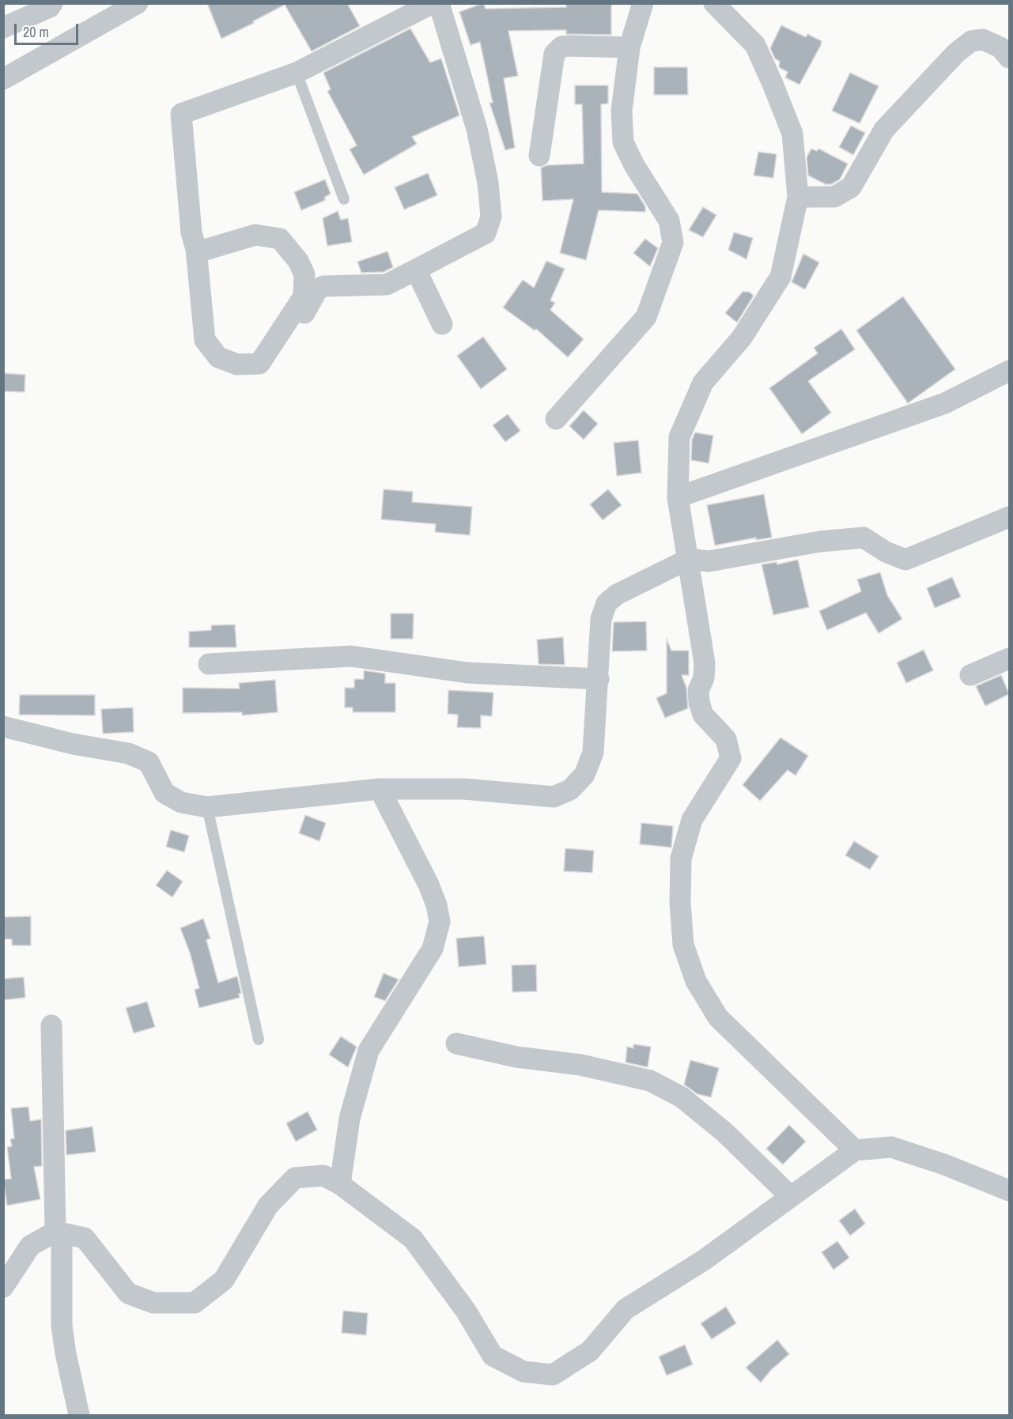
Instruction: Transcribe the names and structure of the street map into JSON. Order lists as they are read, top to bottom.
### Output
{
  "scale_bar": "20 m"
}
